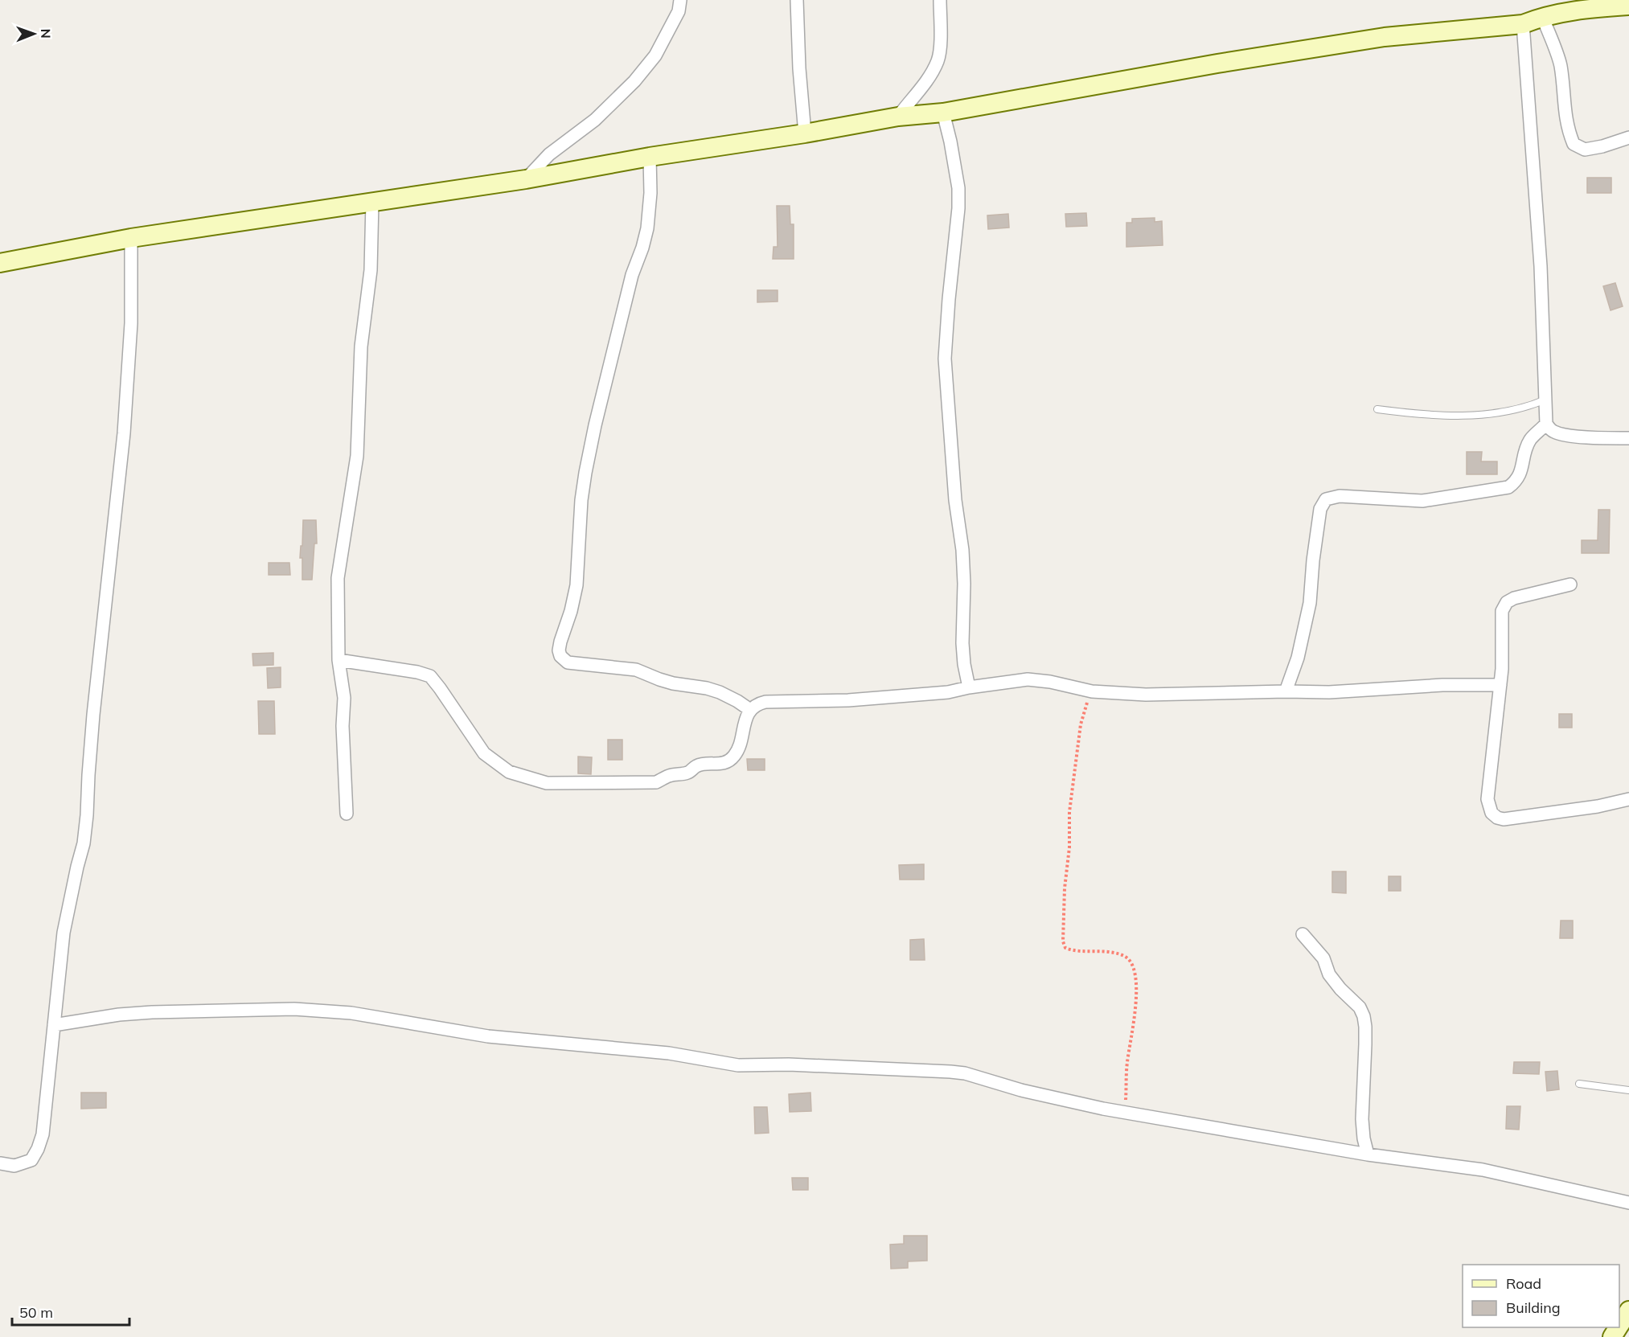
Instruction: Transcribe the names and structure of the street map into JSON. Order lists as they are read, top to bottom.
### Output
{
  "legend": ["Road", "Building"],
  "scale_bar": "50 m",
  "north": "right"
}
